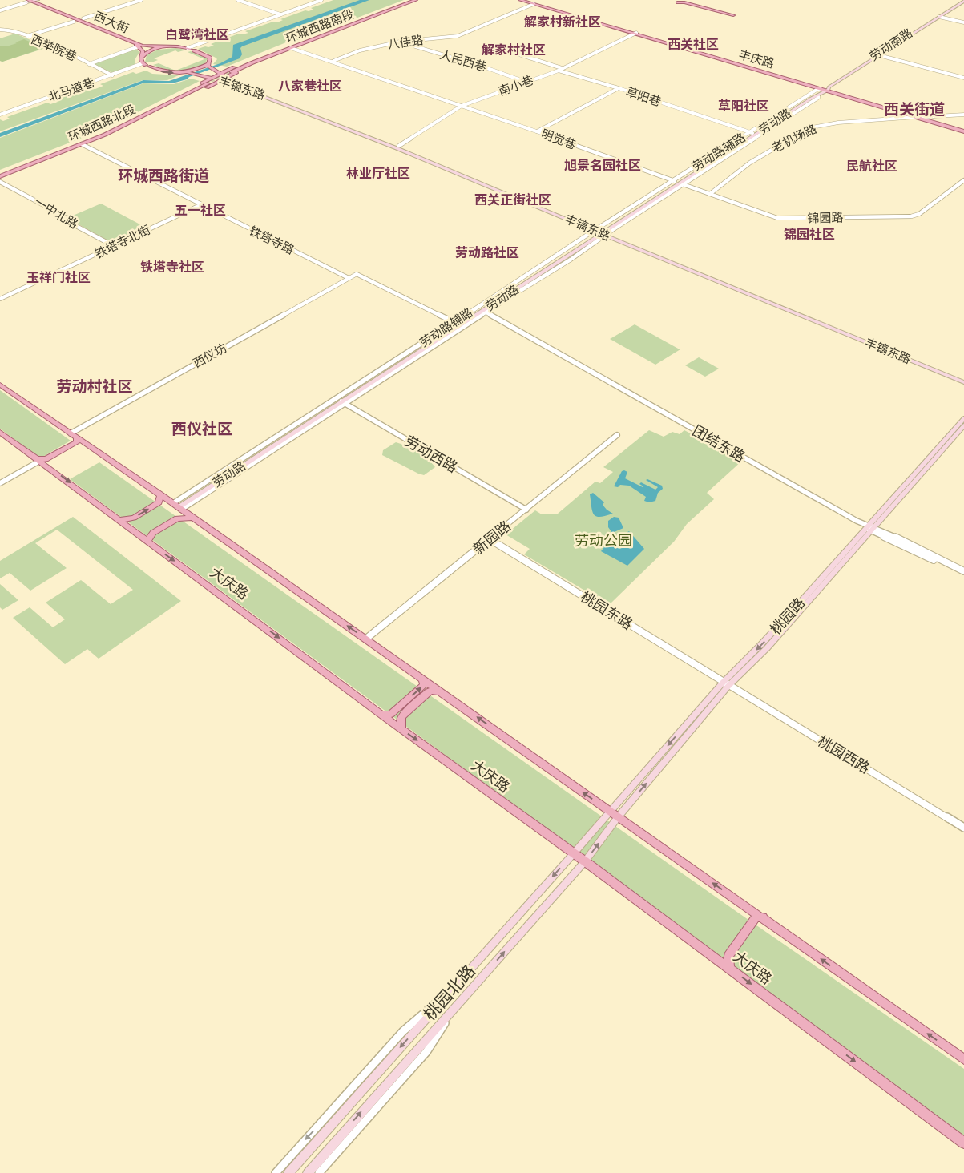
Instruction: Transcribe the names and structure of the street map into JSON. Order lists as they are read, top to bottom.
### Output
{
  "streets": {
    "main road": [
      "西大街",
      "环城西路南段",
      "劳动南路",
      "丰庆路",
      "丰镐东路",
      "劳动路",
      "环城西路北段",
      "大庆路",
      "桃园路",
      "桃园北路"
    ],
    "street": [
      "八佳路",
      "西举院巷",
      "人民西巷",
      "南小巷",
      "北马道巷",
      "草阳巷",
      "老机场路",
      "明觉巷",
      "劳动路辅路",
      "一中北路",
      "锦园路",
      "铁塔寺路",
      "铁塔寺北街",
      "西仪坊",
      "劳动西路",
      "新园路",
      "桃园东路",
      "桃园西路"
    ]
  },
  "crossings": [
    ["西大街", "西举院巷"],
    ["八佳路", "丰庆路"],
    ["八佳路", "人民西巷"],
    ["劳动南路", "丰庆路"],
    ["劳动南路", "劳动路"],
    ["西举院巷", "北马道巷"],
    ["丰庆路", "南小巷"],
    ["丰庆路", "劳动路"],
    ["丰庆路", "老机场路"],
    ["人民西巷", "南小巷"],
    ["南小巷", "丰镐东路"],
    ["南小巷", "明觉巷"],
    ["丰镐东路", "劳动路"],
    ["丰镐东路", "劳动路辅路"],
    ["草阳巷", "劳动路"],
    ["草阳巷", "明觉巷"],
    ["劳动路", "明觉巷"],
    ["劳动路", "劳动路辅路"],
    ["劳动路", "锦园路"],
    ["劳动路", "铁塔寺路"],
    ["劳动路", "劳动西路"],
    ["环城西路北段", "铁塔寺路"],
    ["老机场路", "锦园路"],
    ["明觉巷", "劳动路辅路"],
    ["明觉巷", "锦园路"],
    ["劳动路辅路", "锦园路"],
    ["一中北路", "铁塔寺北街"],
    ["铁塔寺路", "铁塔寺北街"],
    ["铁塔寺路", "西仪坊"],
    ["劳动西路", "新园路"],
    ["新园路", "桃园东路"],
    ["大庆路", "桃园北路"],
    ["桃园东路", "桃园路"],
    ["桃园东路", "桃园西路"],
    ["桃园路", "桃园西路"],
    ["桃园路", "桃园北路"]
  ],
  "districts": [
    "解家村新社区",
    "白鹭湾社区",
    "西关社区",
    "解家村社区",
    "八家巷社区",
    "草阳社区",
    "西关街道",
    "旭景名园社区",
    "民航社区",
    "林业厅社区",
    "环城西路街道",
    "西关正街社区",
    "五一社区",
    "锦园社区",
    "劳动路社区",
    "铁塔寺社区",
    "玉祥门社区",
    "劳动村社区",
    "西仪社区"
  ],
  "parks": ["劳动公园"]
}
